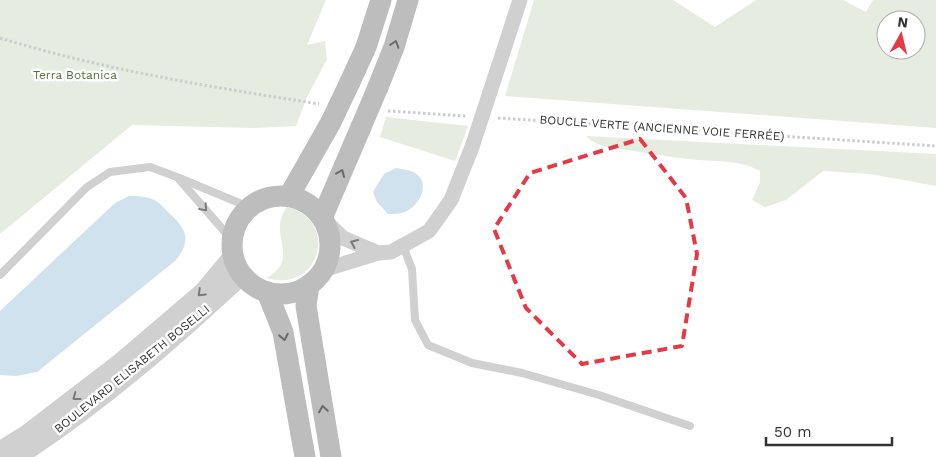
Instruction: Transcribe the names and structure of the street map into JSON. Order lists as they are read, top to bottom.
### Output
{
  "streets": {
    "street": ["BOULEVARD ELISABETH BOSELLI"],
    "path": ["BOUCLE VERTE (ANCIENNE VOIE FERRÉE)"]
  },
  "parks": ["Terra Botanica"],
  "scale_bar": "50 m",
  "north": "top"
}
